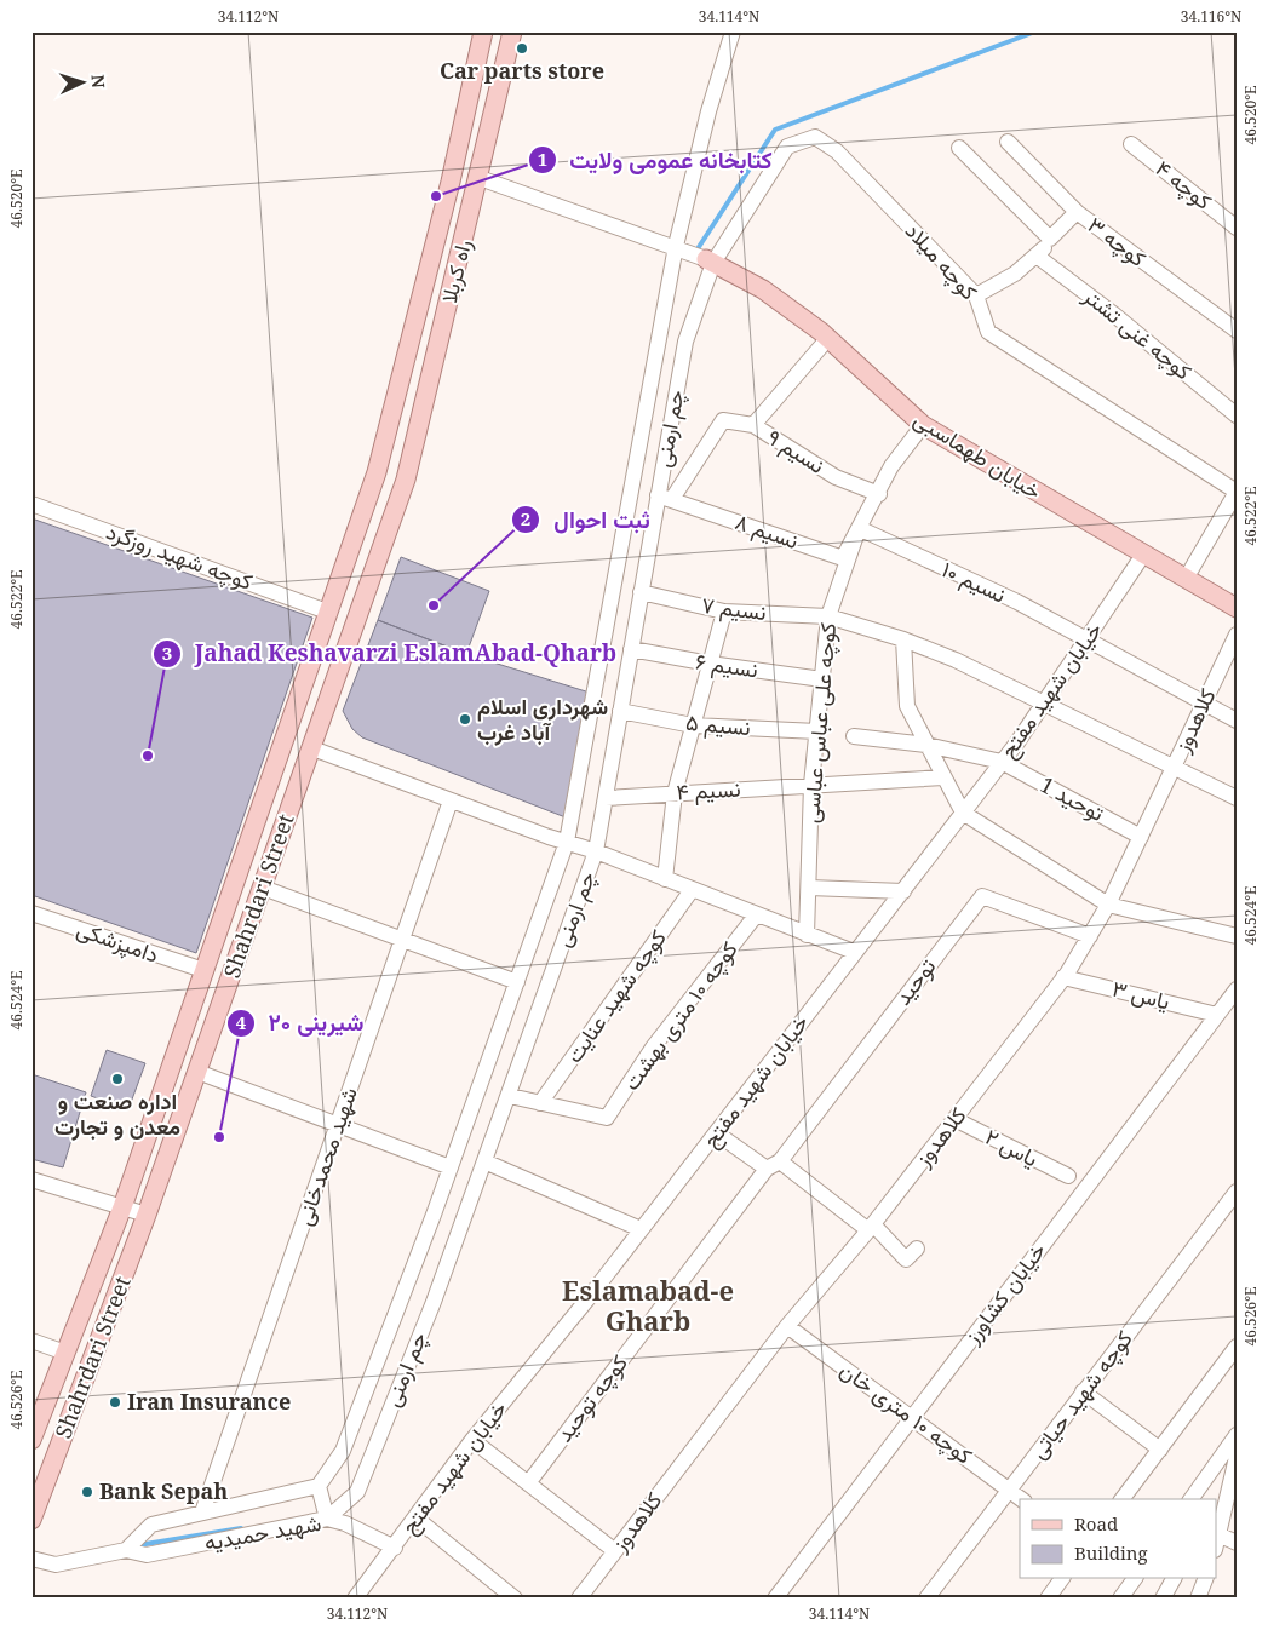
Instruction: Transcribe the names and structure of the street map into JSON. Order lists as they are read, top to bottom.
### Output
{
  "streets": {
    "main road": ["راه کربلا", "خیابان طهماسبی", "Shahrdari Street"],
    "street": [
      "کوچه ۴",
      "کوچه ۳",
      "کوچه میلاد",
      "کوچه غنی تشتر",
      "چم ارمنی",
      "نسیم ۹",
      "نسیم ۸",
      "کوچه شهید روزگرد",
      "نسیم ۱۰",
      "نسیم ۷",
      "نسیم ۶",
      "خیابان شهید مفتح",
      "کلاهدوز",
      "کوچه علی عباس عباسی",
      "نسیم ۵",
      "نسیم ۴",
      "توحید 1",
      "دامپزشکی",
      "توحید",
      "یاس ۳",
      "کوچه شهید عنایت",
      "کوچه ۱۰ متری بهشت",
      "یاس ۲",
      "شهید محمدخانی",
      "خیابان کشاورز",
      "کوچه شهید حیاتی",
      "کوچه توحید",
      "کوچه ۱۰ متری خان",
      "شهید حمیدیه"
    ]
  },
  "crossings": [
    ["کوچه میلاد", "چم ارمنی"],
    ["کوچه میلاد", "خیابان طهماسبی"],
    ["راه کربلا", "Shahrdari Street"],
    ["چم ارمنی", "خیابان طهماسبی"],
    ["چم ارمنی", "نسیم ۸"],
    ["چم ارمنی", "نسیم ۷"],
    ["چم ارمنی", "نسیم ۶"],
    ["چم ارمنی", "نسیم ۵"],
    ["چم ارمنی", "نسیم ۴"],
    ["چم ارمنی", "شهید حمیدیه"],
    ["نسیم ۹", "خیابان طهماسبی"],
    ["نسیم ۹", "کوچه علی عباس عباسی"],
    ["خیابان طهماسبی", "خیابان شهید مفتح"],
    ["خیابان طهماسبی", "کوچه علی عباس عباسی"],
    ["نسیم ۸", "نسیم ۱۰"],
    ["نسیم ۸", "کوچه علی عباس عباسی"],
    ["کوچه شهید روزگرد", "Shahrdari Street"],
    ["نسیم ۱۰", "خیابان شهید مفتح"],
    ["نسیم ۱۰", "کلاهدوز"],
    ["نسیم ۱۰", "کوچه علی عباس عباسی"],
    ["نسیم ۷", "خیابان شهید مفتح"],
    ["نسیم ۷", "کلاهدوز"],
    ["نسیم ۷", "کوچه علی عباس عباسی"],
    ["نسیم ۶", "کوچه علی عباس عباسی"],
    ["خیابان شهید مفتح", "توحید 1"],
    ["خیابان شهید مفتح", "شهید حمیدیه"],
    ["کلاهدوز", "توحید 1"],
    ["کلاهدوز", "توحید"],
    ["کلاهدوز", "یاس ۳"],
    ["کلاهدوز", "یاس ۲"],
    ["کلاهدوز", "کوچه ۱۰ متری خان"],
    ["کوچه علی عباس عباسی", "نسیم ۵"],
    ["کوچه علی عباس عباسی", "نسیم ۴"],
    ["Shahrdari Street", "دامپزشکی"],
    ["توحید", "کوچه توحید"],
    ["یاس ۳", "خیابان کشاورز"],
    ["کوچه شهید عنایت", "کوچه ۱۰ متری بهشت"],
    ["شهید محمدخانی", "شهید حمیدیه"],
    ["خیابان کشاورز", "کوچه ۱۰ متری خان"],
    ["کوچه شهید حیاتی", "کوچه ۱۰ متری خان"]
  ],
  "districts": ["Eslamabad-e Gharb"],
  "places": [
    "Car parts store",
    "کتابخانه عمومی ولایت",
    "ثبت احوال",
    "شهرداری اسلام آباد غرب",
    "Jahad Keshavarzi EslamAbad-Qharb",
    "اداره صنعت و معدن و تجارت",
    "شیرینی ۲۰",
    "Iran Insurance",
    "Bank Sepah"
  ],
  "legend": ["Road", "Building"],
  "north": "right",
  "coordinates": [
    "34.112°N",
    "34.114°N",
    "34.116°N",
    "46.520°E",
    "46.522°E",
    "46.524°E",
    "46.526°E"
  ]
}
